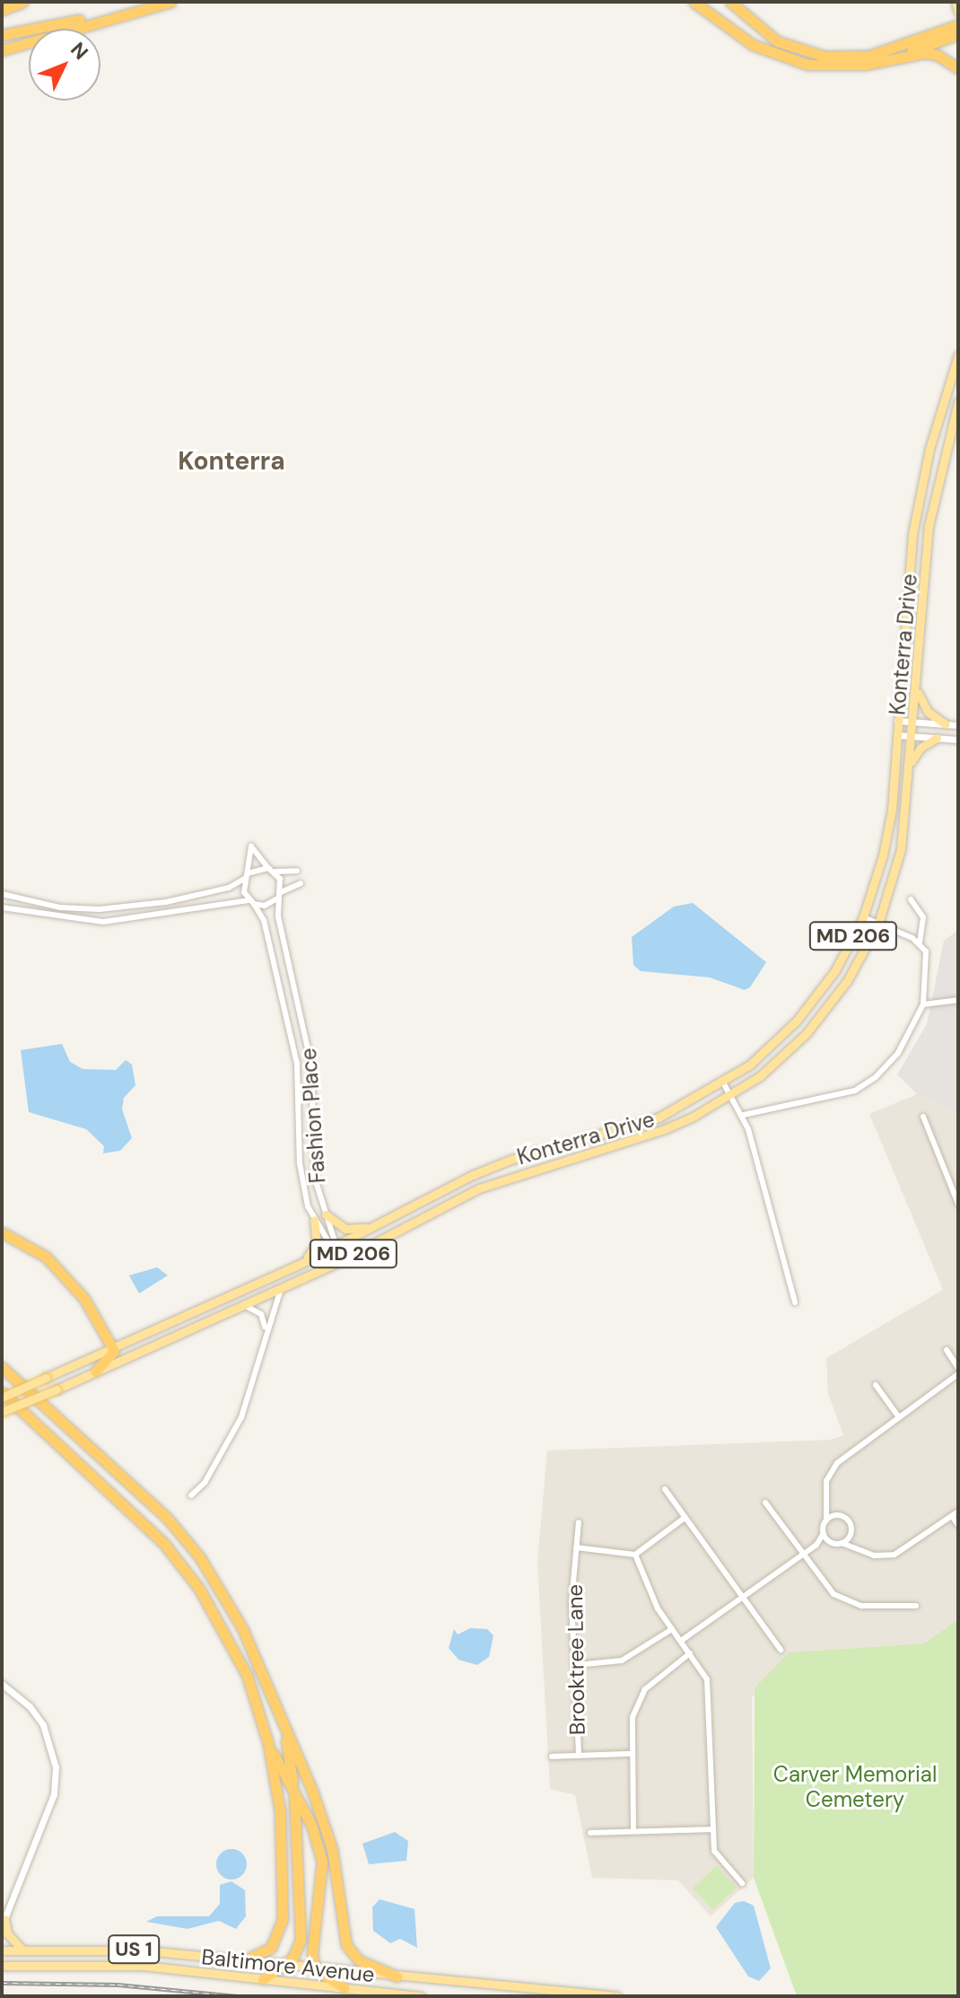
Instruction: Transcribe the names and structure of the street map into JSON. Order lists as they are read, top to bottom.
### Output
{
  "streets": {
    "main road": [
      "Konterra Drive",
      "MD 206",
      "US 1",
      "Baltimore Avenue"
    ],
    "street": ["Fashion Place", "Brooktree Lane"]
  },
  "crossings": [
    ["Konterra Drive", "Fashion Place"]
  ],
  "districts": ["Konterra"],
  "parks": ["Carver Memorial Cemetery"],
  "north": "top right"
}
